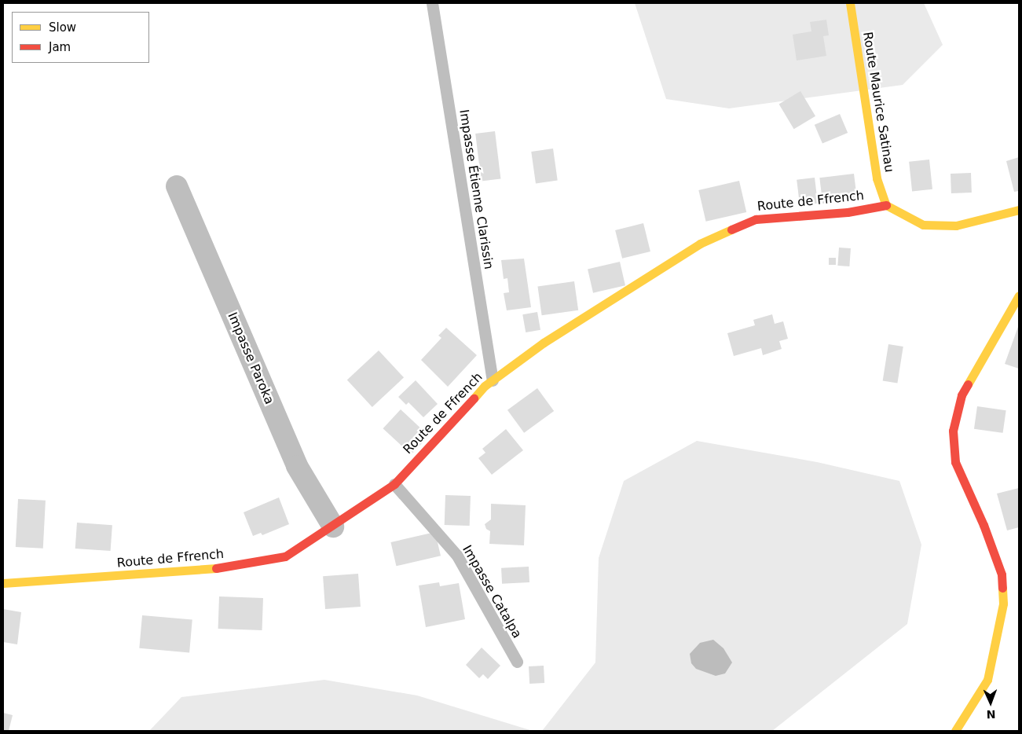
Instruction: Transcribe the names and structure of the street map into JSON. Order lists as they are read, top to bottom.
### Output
{
  "streets": {
    "main road": ["Route Maurice Satinau", "Route de Ffrench"],
    "street": ["Impasse Paroka"],
    "lane": ["Impasse Étienne Clarissin", "Impasse Catalpa"]
  },
  "crossings": [
    ["Route Maurice Satinau", "Route de Ffrench"],
    ["Impasse Étienne Clarissin", "Route de Ffrench"],
    ["Route de Ffrench", "Impasse Paroka"],
    ["Route de Ffrench", "Impasse Catalpa"]
  ],
  "legend": ["Slow", "Jam"],
  "north": "bottom"
}
